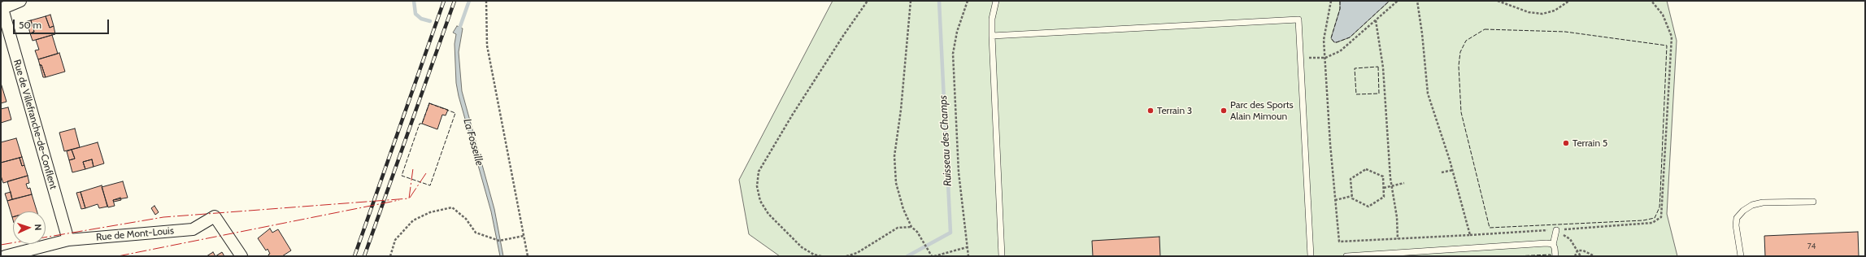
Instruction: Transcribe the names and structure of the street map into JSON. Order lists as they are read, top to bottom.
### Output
{
  "streets": {
    "street": ["Rue de Villefranche-de-Conflent", "Rue de Mont-Louis"]
  },
  "crossings": [
    ["Rue de Villefranche-de-Conflent", "Rue de Mont-Louis"]
  ],
  "water": ["Ruisseau des Champs", "La Fosseille"],
  "places": ["Terrain 3", "Parc des Sports Alain Mimoun", "Terrain 5"],
  "house_numbers": ["74"],
  "scale_bar": "50 m",
  "north": "right"
}
